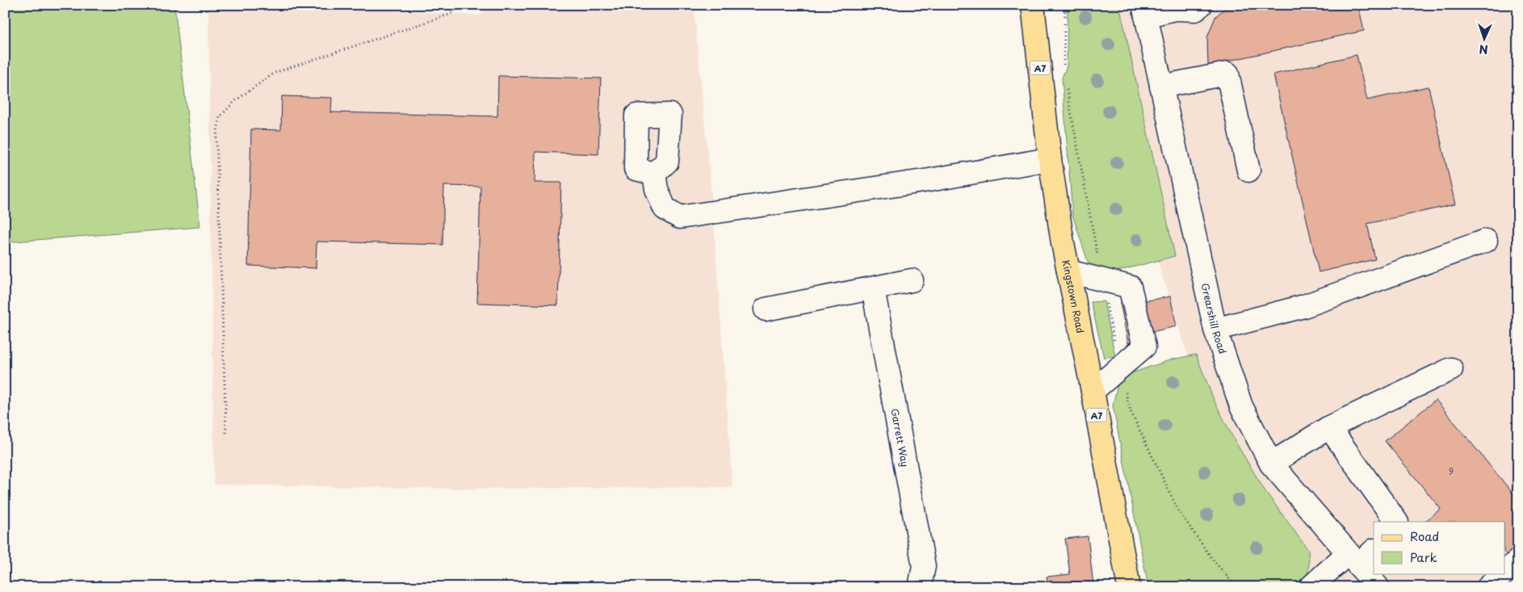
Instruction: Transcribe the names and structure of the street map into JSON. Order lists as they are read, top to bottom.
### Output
{
  "streets": {
    "main road": ["A7", "Kingstown Road"],
    "street": ["Grearshill Road", "Garrett Way"]
  },
  "house_numbers": ["9"],
  "legend": ["Road", "Park"],
  "north": "bottom"
}
